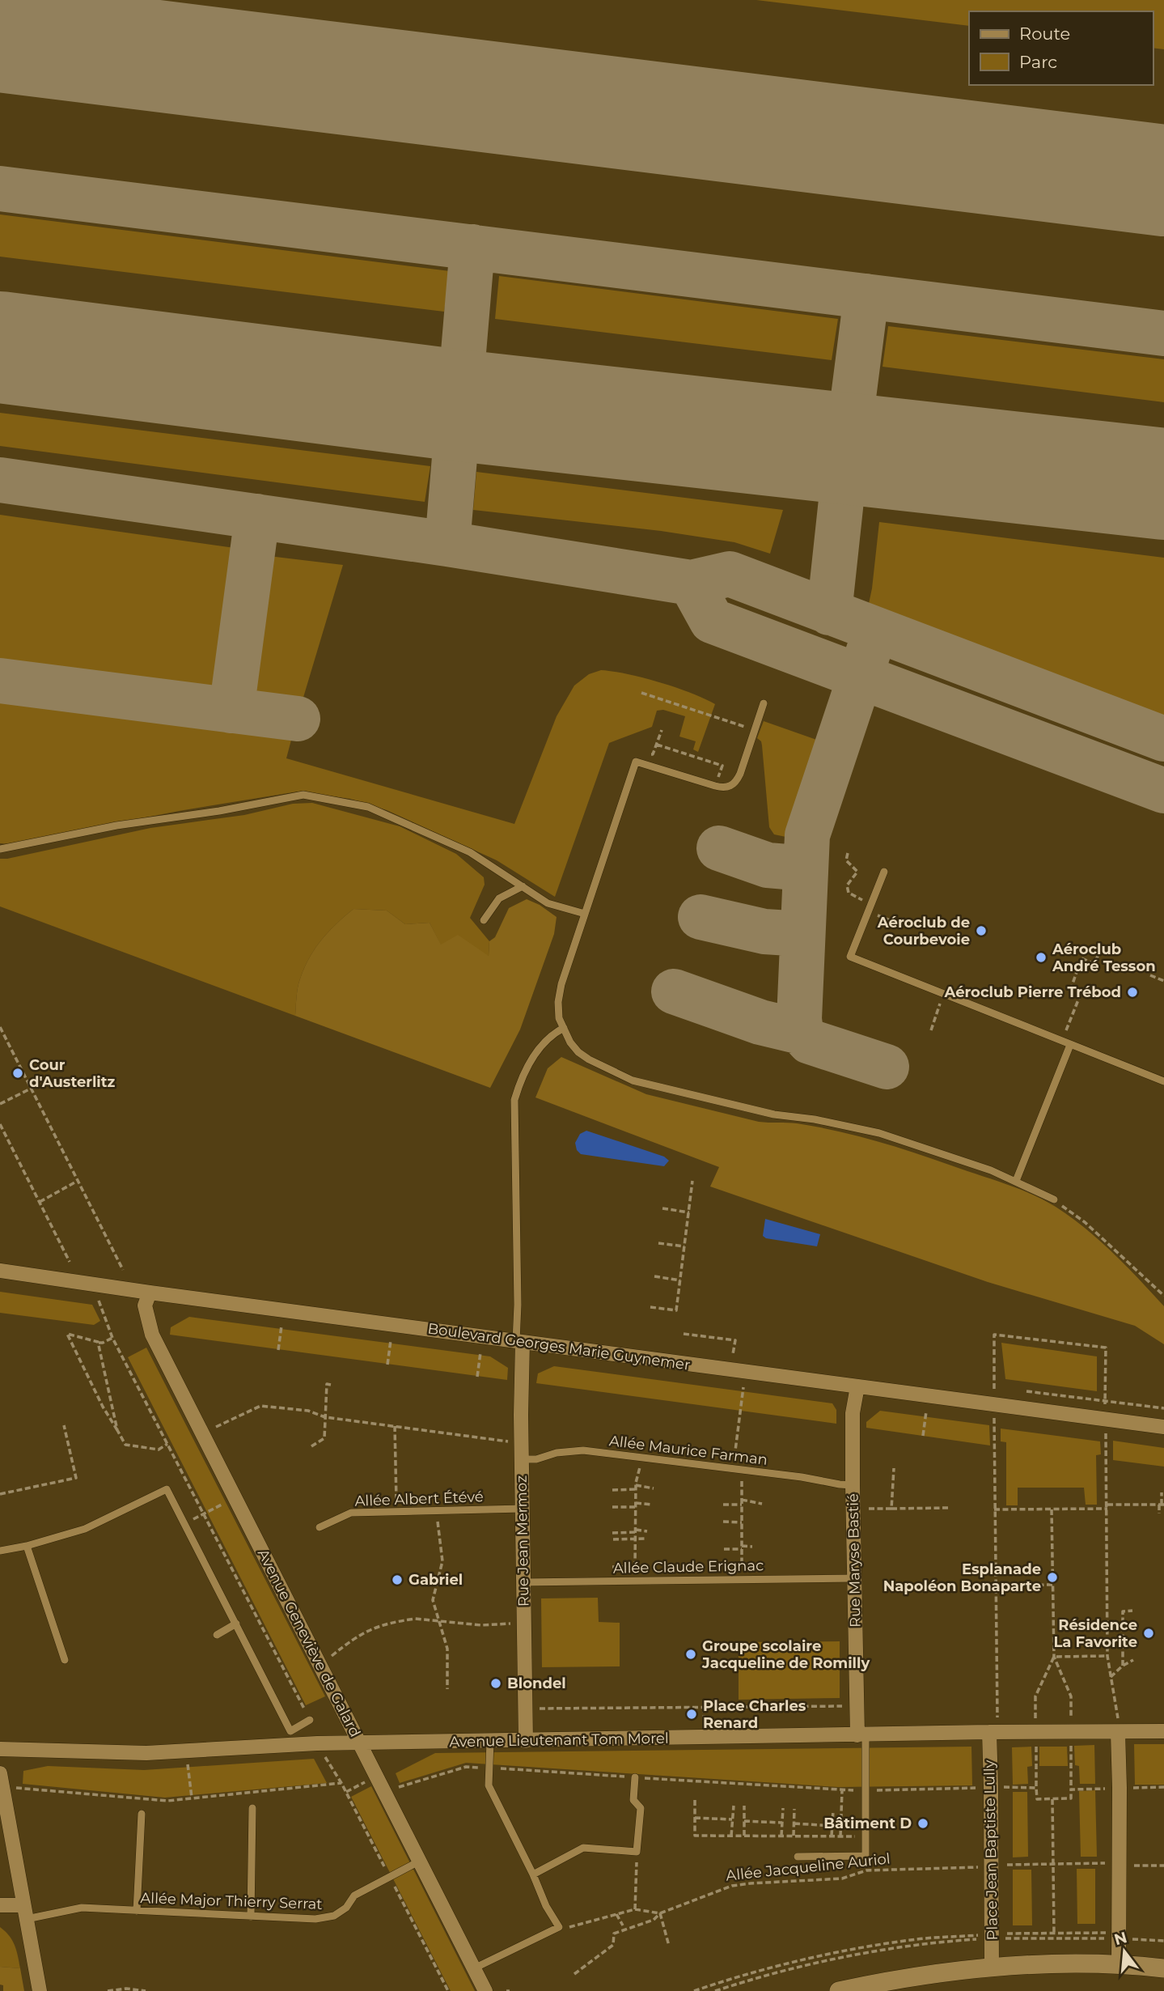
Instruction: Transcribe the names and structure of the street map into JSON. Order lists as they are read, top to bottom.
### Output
{
  "streets": {
    "street": [
      "Boulevard Georges Marie Guynemer",
      "Rue Jean Mermoz",
      "Rue Maryse Bastié",
      "Avenue Geneviève de Galard",
      "Avenue Lieutenant Tom Morel",
      "Place Jean Baptiste Lully"
    ],
    "lane": [
      "Allée Maurice Farman",
      "Allée Albert Étévé",
      "Allée Claude Erignac",
      "Allée Major Thierry Serrat"
    ],
    "path": ["Allée Jacqueline Auriol"]
  },
  "crossings": [
    ["Boulevard Georges Marie Guynemer", "Rue Jean Mermoz"],
    ["Boulevard Georges Marie Guynemer", "Rue Maryse Bastié"],
    ["Boulevard Georges Marie Guynemer", "Avenue Geneviève de Galard"],
    ["Allée Maurice Farman", "Rue Jean Mermoz"],
    ["Allée Maurice Farman", "Rue Maryse Bastié"],
    ["Allée Albert Étévé", "Rue Jean Mermoz"],
    ["Rue Jean Mermoz", "Allée Claude Erignac"],
    ["Rue Jean Mermoz", "Avenue Lieutenant Tom Morel"],
    ["Rue Maryse Bastié", "Allée Claude Erignac"],
    ["Rue Maryse Bastié", "Avenue Lieutenant Tom Morel"],
    ["Avenue Geneviève de Galard", "Avenue Lieutenant Tom Morel"],
    ["Avenue Geneviève de Galard", "Allée Major Thierry Serrat"],
    ["Avenue Lieutenant Tom Morel", "Place Jean Baptiste Lully"],
    ["Place Jean Baptiste Lully", "Allée Jacqueline Auriol"]
  ],
  "places": [
    "Aéroclub de Courbevoie",
    "Aéroclub André Tesson",
    "Aéroclub Pierre Trébod",
    "Cour d'Austerlitz",
    "Esplanade Napoléon Bonaparte",
    "Gabriel",
    "Résidence La Favorite",
    "Groupe scolaire Jacqueline de Romilly",
    "Blondel",
    "Place Charles Renard",
    "Bâtiment D"
  ],
  "legend": ["Route", "Parc"],
  "north": "top"
}
